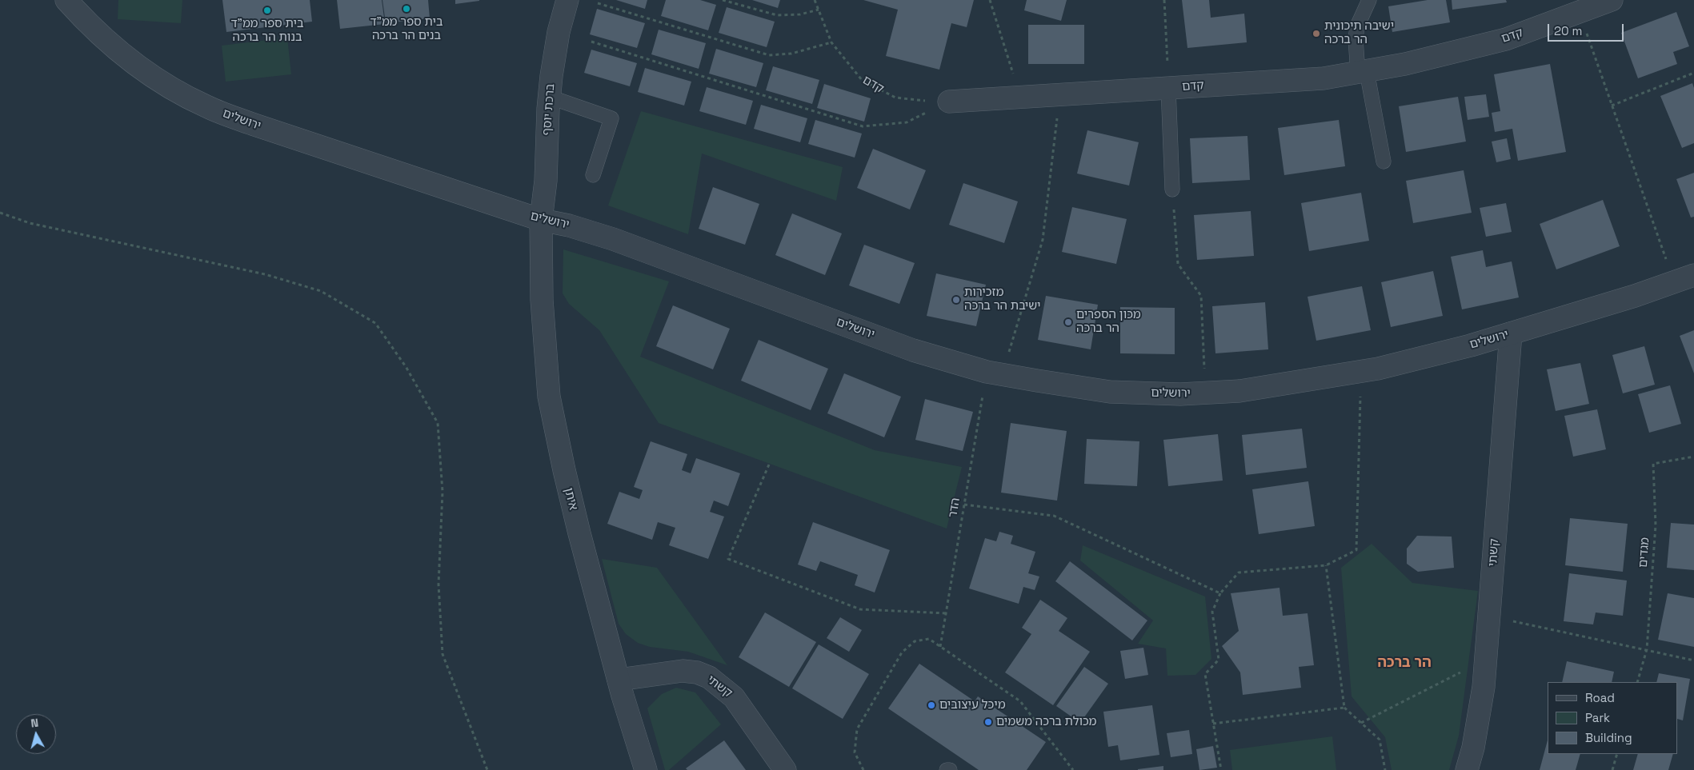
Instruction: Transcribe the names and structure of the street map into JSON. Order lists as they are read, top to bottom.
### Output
{
  "streets": {
    "street": [
      "קדם",
      "ברכת יוסף",
      "ירושלים",
      "איתן",
      "קשתי"
    ],
    "path": ["הדר", "מגדים"]
  },
  "crossings": [
    ["קדם", "הדר"],
    ["ברכת יוסף", "ירושלים"],
    ["ברכת יוסף", "איתן"],
    ["ירושלים", "איתן"],
    ["ירושלים", "הדר"],
    ["ירושלים", "קשתי"],
    ["איתן", "קשתי"]
  ],
  "districts": ["הר ברכה"],
  "places": [
    "בית ספר ממ\"ד בנים הר ברכה",
    "בית ספר ממ\"ד בנות הר ברכה",
    "ישיבה תיכונית הר ברכה",
    "מזכירות ישיבת הר ברכה",
    "מכון הספרים הר ברכה",
    "מיכל עיצובים",
    "מכולת ברכה משמים"
  ],
  "legend": ["Road", "Park", "Building"],
  "scale_bar": "20 m",
  "north": "top"
}
